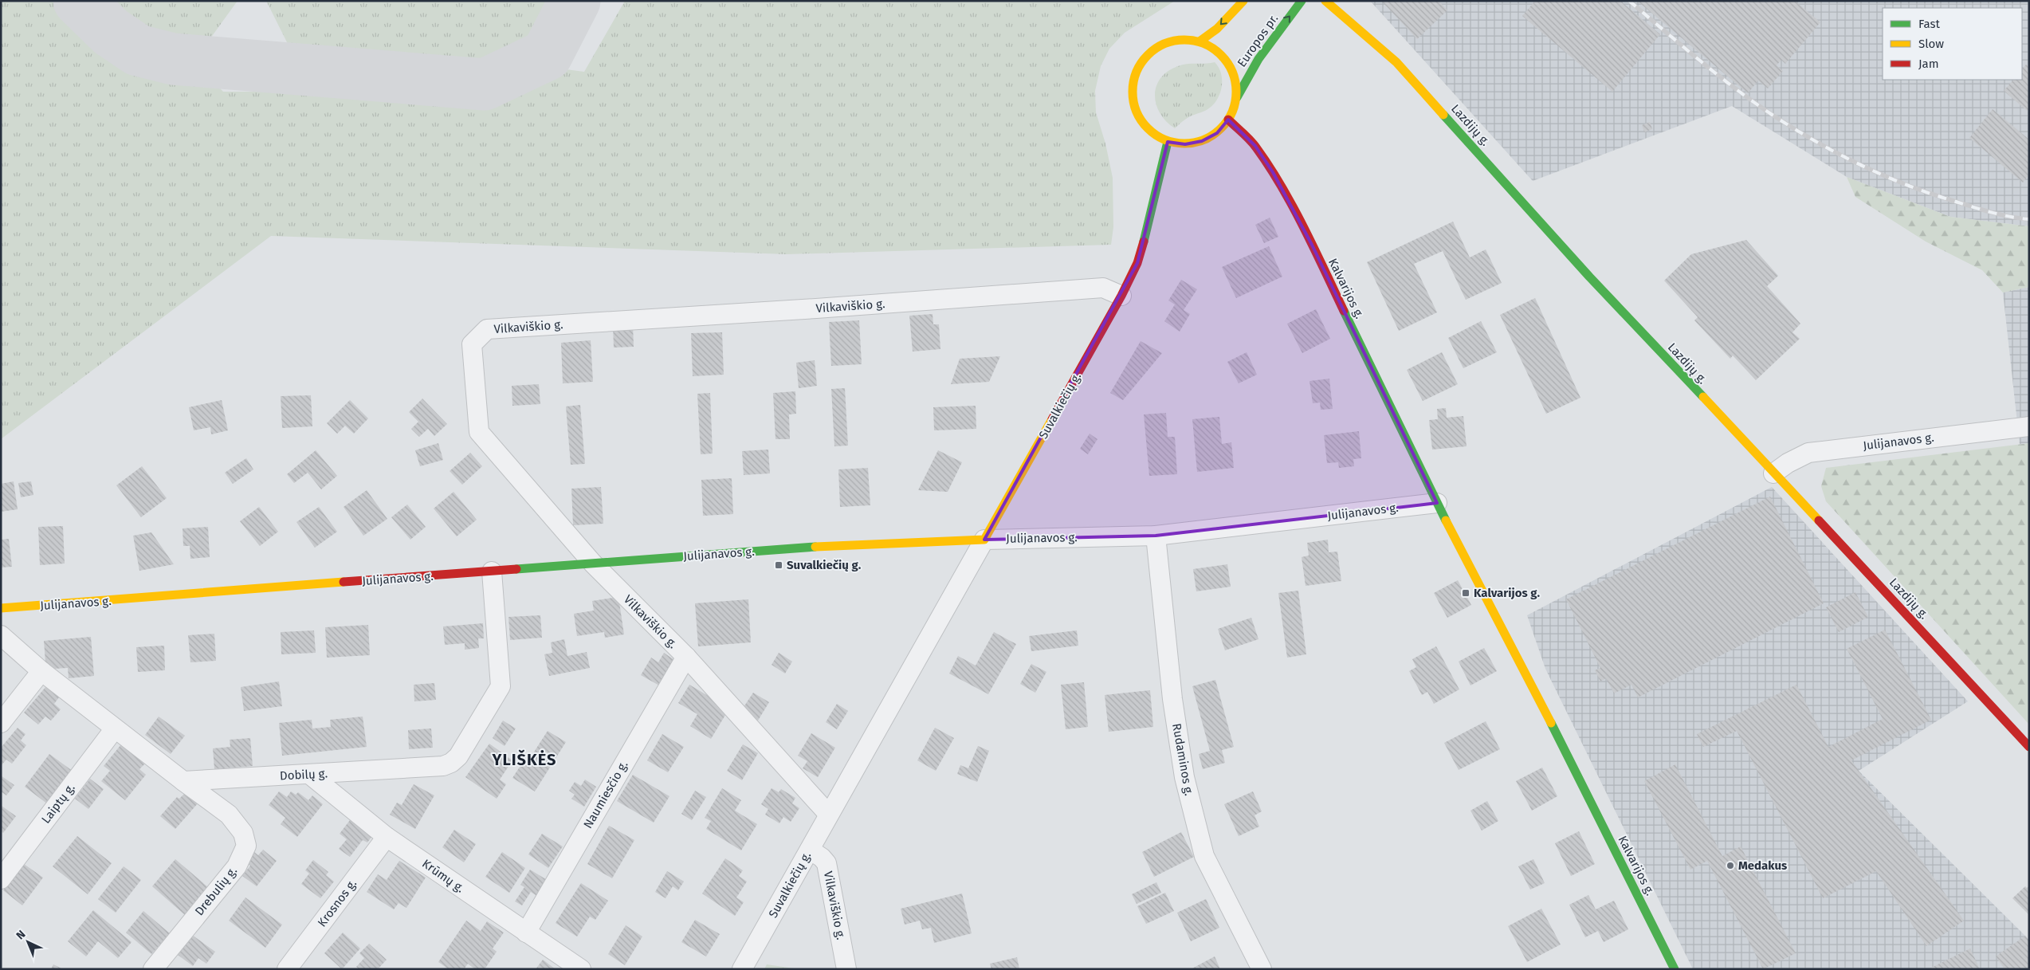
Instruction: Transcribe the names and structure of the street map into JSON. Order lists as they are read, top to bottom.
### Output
{
  "streets": {
    "main road": [
      "Europos pr.",
      "Lazdijų g.",
      "Kalvarijos g.",
      "Suvalkiečių g.",
      "Julijanavos g."
    ],
    "street": [
      "Vilkaviškio g.",
      "Rudaminos g.",
      "Dobilų g.",
      "Naumiesčio g.",
      "Laiptų g.",
      "Krūmų g.",
      "Drebulių g.",
      "Krosnos g."
    ]
  },
  "crossings": [
    ["Europos pr.", "Kalvarijos g."],
    ["Europos pr.", "Suvalkiečių g."],
    ["Lazdijų g.", "Julijanavos g."],
    ["Kalvarijos g.", "Suvalkiečių g."],
    ["Kalvarijos g.", "Julijanavos g."],
    ["Vilkaviškio g.", "Suvalkiečių g."],
    ["Vilkaviškio g.", "Julijanavos g."],
    ["Vilkaviškio g.", "Naumiesčio g."],
    ["Suvalkiečių g.", "Julijanavos g."],
    ["Julijanavos g.", "Rudaminos g."],
    ["Julijanavos g.", "Dobilų g."],
    ["Dobilų g.", "Krūmų g."],
    ["Dobilų g.", "Drebulių g."],
    ["Naumiesčio g.", "Krūmų g."],
    ["Krūmų g.", "Krosnos g."]
  ],
  "districts": ["YLIŠKĖS"],
  "places": {
    "transit": ["Suvalkiečių g.", "Kalvarijos g."],
    "other": ["Medakus"]
  },
  "legend": ["Fast", "Slow", "Jam"],
  "north": "top left"
}
